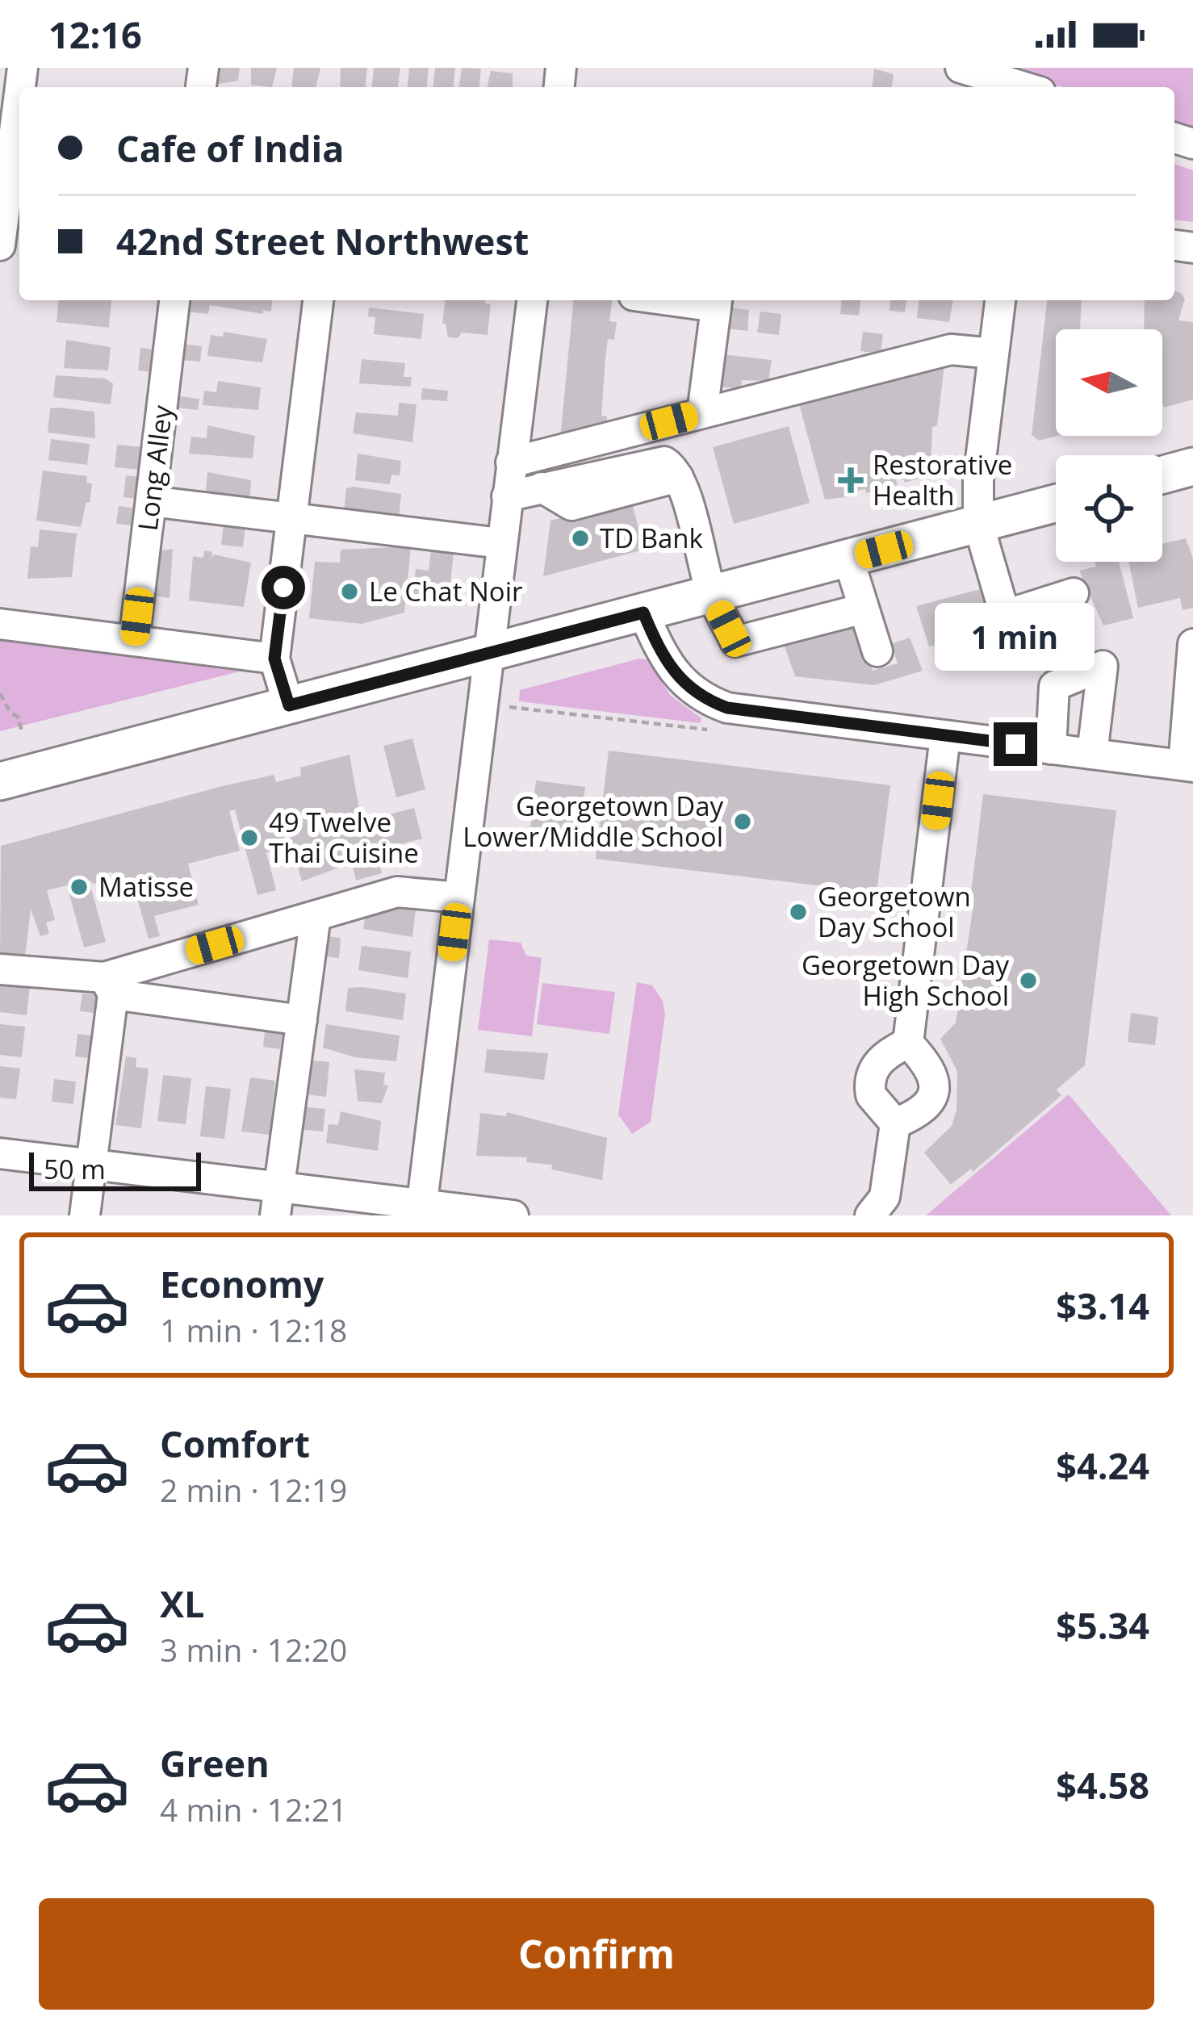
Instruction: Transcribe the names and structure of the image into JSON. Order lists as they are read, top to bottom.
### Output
{
  "streets": {
    "street": ["Long Alley"]
  },
  "places": {
    "health": ["Restorative Health"],
    "other": [
      "TD Bank",
      "Le Chat Noir",
      "Georgetown Day Lower/Middle School",
      "49 Twelve Thai Cuisine",
      "Matisse",
      "Georgetown Day School",
      "Georgetown Day High School"
    ]
  },
  "scale_bar": "50 m",
  "north": "left",
  "page": {
    "status": "12:16",
    "banner": ["Cafe of India", "42nd Street Northwest"],
    "bubble": "1 min",
    "scale": "50 m",
    "list": [
      {
        "name": "Economy",
        "note": "1 min · 12:18",
        "value": "$3.14"
      },
      {
        "name": "Comfort",
        "note": "2 min · 12:19",
        "value": "$4.24"
      },
      {
        "name": "XL",
        "note": "3 min · 12:20",
        "value": "$5.34"
      },
      {
        "name": "Green",
        "note": "4 min · 12:21",
        "value": "$4.58"
      }
    ],
    "buttons": "Confirm"
  }
}
